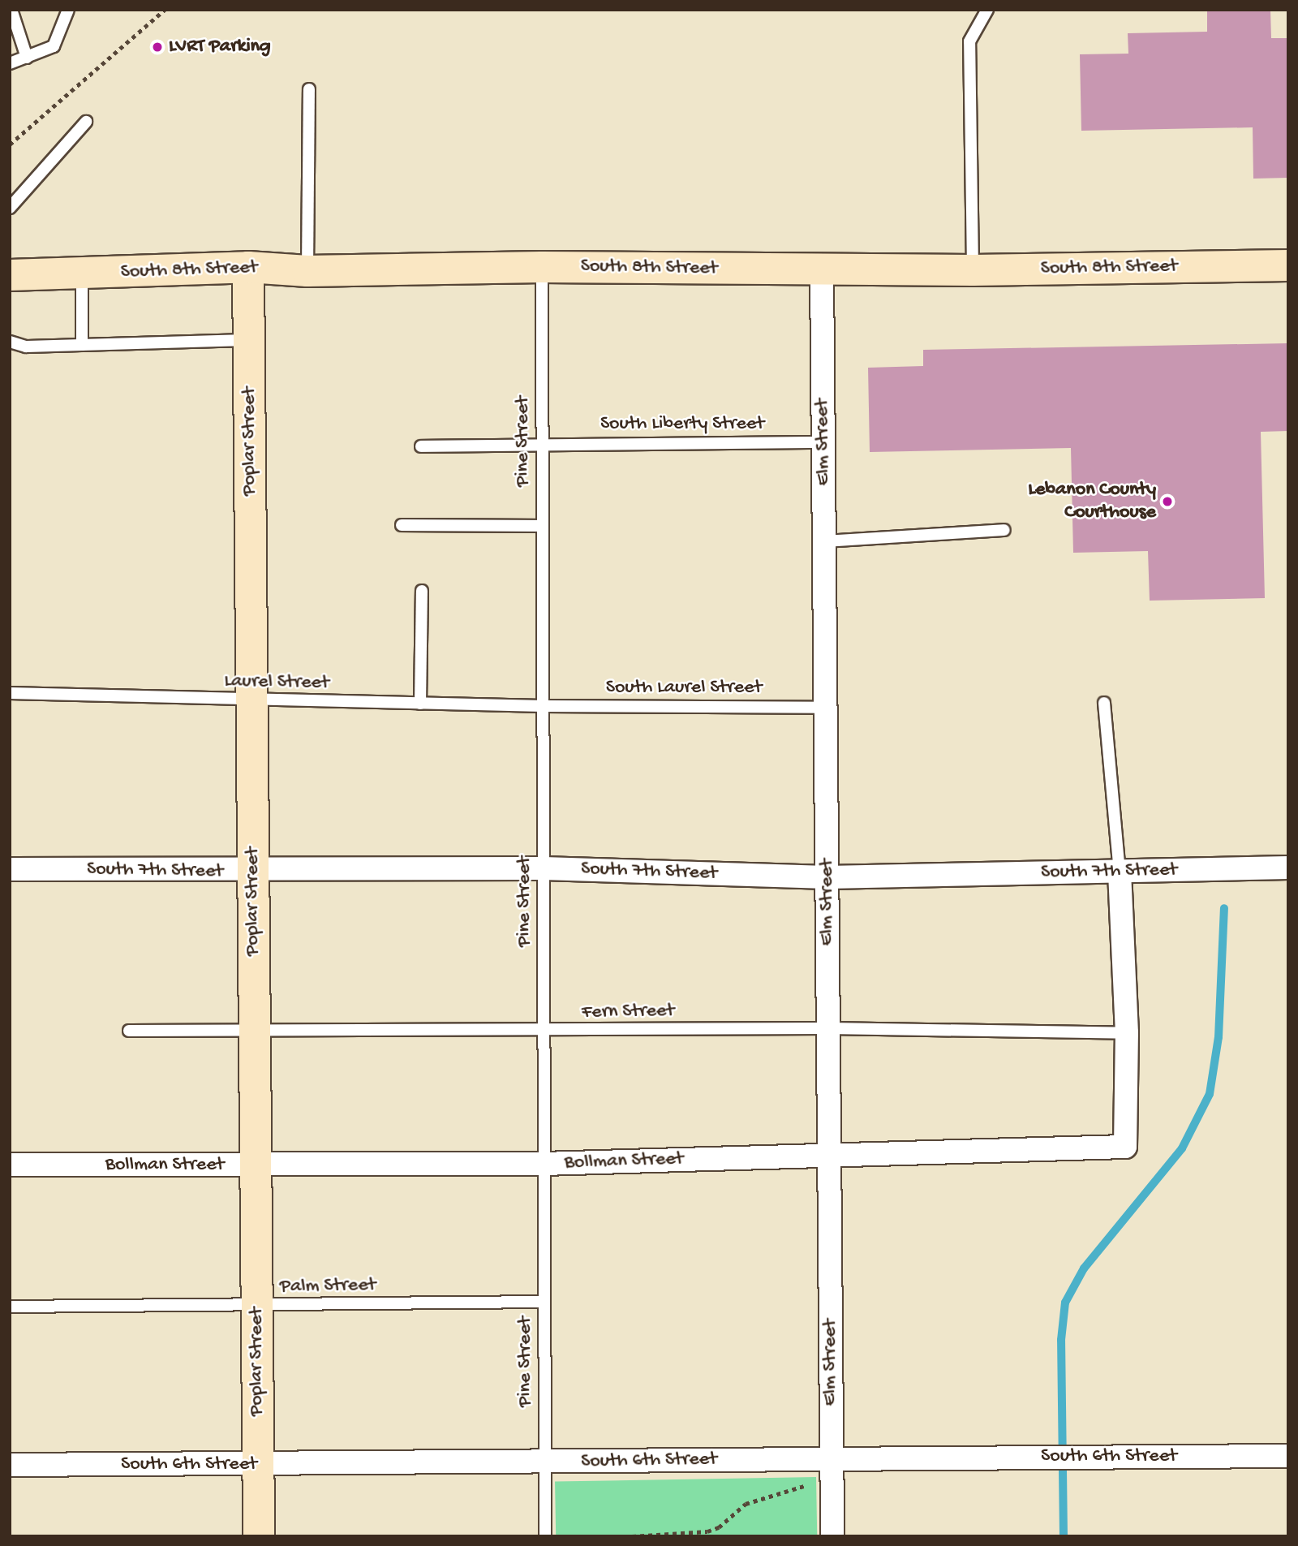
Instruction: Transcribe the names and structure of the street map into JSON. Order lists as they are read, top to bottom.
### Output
{
  "streets": {
    "street": [
      "South 8th Street",
      "Poplar Street",
      "Elm Street",
      "South 7th Street",
      "Bollman Street",
      "South 6th Street"
    ],
    "lane": [
      "South Liberty Street",
      "Pine Street",
      "Laurel Street",
      "South Laurel Street",
      "Fern Street",
      "Palm Street"
    ]
  },
  "crossings": [
    ["South 8th Street", "Poplar Street"],
    ["South 8th Street", "Pine Street"],
    ["South 8th Street", "Elm Street"],
    ["South Liberty Street", "Pine Street"],
    ["South Liberty Street", "Elm Street"],
    ["Poplar Street", "Laurel Street"],
    ["Poplar Street", "South 7th Street"],
    ["Poplar Street", "Fern Street"],
    ["Poplar Street", "Bollman Street"],
    ["Poplar Street", "Palm Street"],
    ["Poplar Street", "South 6th Street"],
    ["Pine Street", "Laurel Street"],
    ["Pine Street", "South Laurel Street"],
    ["Pine Street", "South 7th Street"],
    ["Pine Street", "Fern Street"],
    ["Pine Street", "Bollman Street"],
    ["Pine Street", "Palm Street"],
    ["Pine Street", "South 6th Street"],
    ["Elm Street", "South Laurel Street"],
    ["Elm Street", "South 7th Street"],
    ["Elm Street", "Fern Street"],
    ["Elm Street", "Bollman Street"],
    ["Elm Street", "South 6th Street"],
    ["Laurel Street", "South Laurel Street"],
    ["Fern Street", "Bollman Street"]
  ],
  "places": ["LVRT Parking", "Lebanon County Courthouse"]
}
